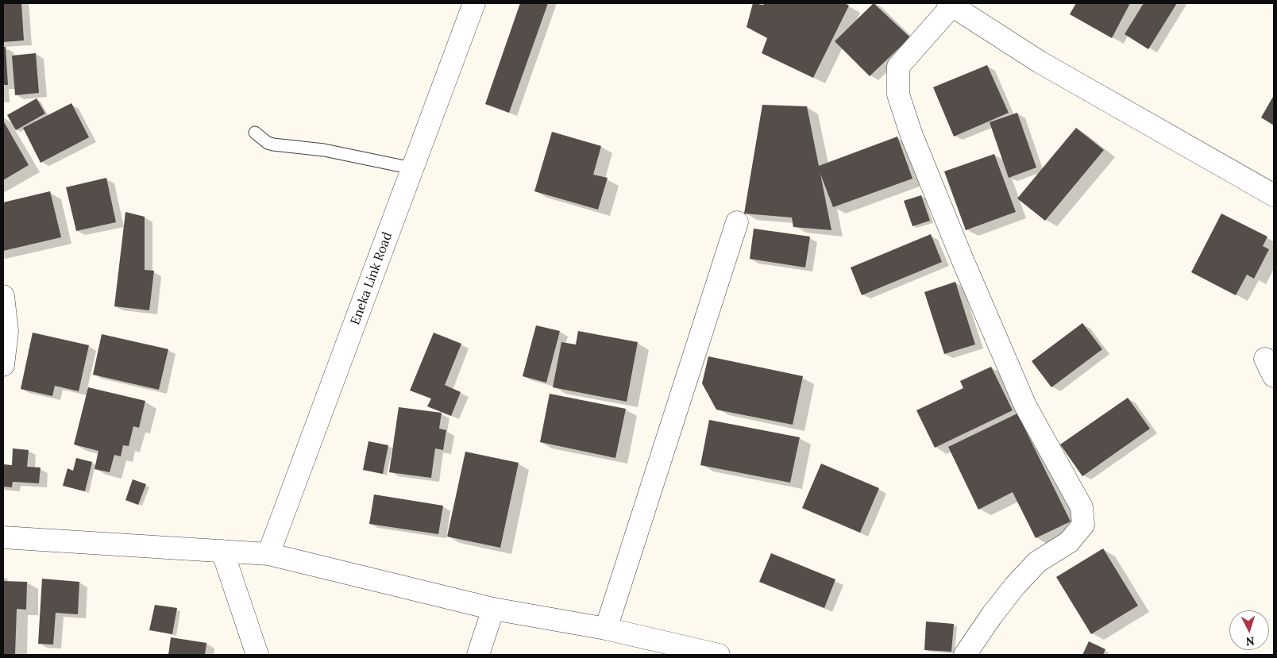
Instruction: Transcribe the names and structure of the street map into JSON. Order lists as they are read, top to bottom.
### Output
{
  "streets": {
    "street": ["Eneka Link Road"]
  },
  "north": "bottom"
}
